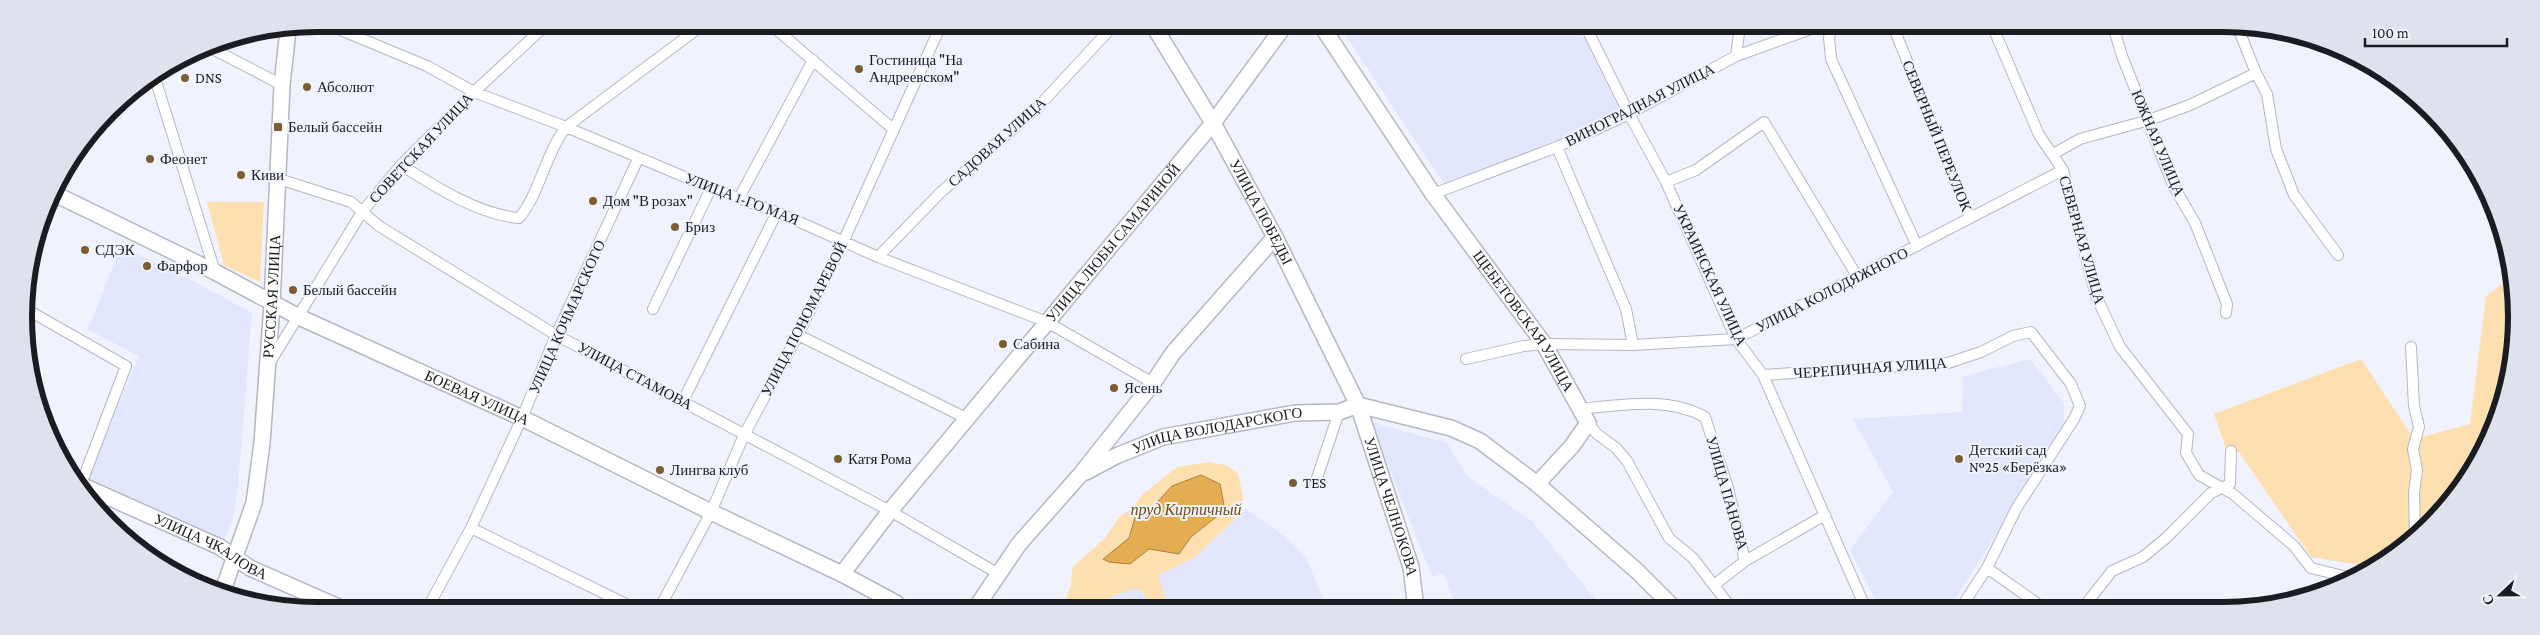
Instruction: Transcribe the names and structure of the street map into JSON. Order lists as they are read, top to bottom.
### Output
{
  "streets": {
    "main road": [
      "УЛИЦА ПОБЕДЫ",
      "УЛИЦА ЛЮБЫ САМАРИНОЙ",
      "РУССКАЯ УЛИЦА",
      "ЩЕБЕТОВСКАЯ УЛИЦА",
      "БОЕВАЯ УЛИЦА",
      "УЛИЦА ВОЛОДАРСКОГО",
      "УЛИЦА ЧЕЛНОКОВА",
      "УЛИЦА ЧКАЛОВА"
    ],
    "street": [
      "ВИНОГРАДНАЯ УЛИЦА",
      "СЕВЕРНЫЙ ПЕРЕУЛОК",
      "САДОВАЯ УЛИЦА",
      "ЮЖНАЯ УЛИЦА",
      "СОВЕТСКАЯ УЛИЦА",
      "УЛИЦА 1-ГО МАЯ",
      "СЕВЕРНАЯ УЛИЦА",
      "УКРАИНСКАЯ УЛИЦА",
      "УЛИЦА КОЛОДЯЖНОГО",
      "УЛИЦА КОЧМАРСКОГО",
      "УЛИЦА ПОНОМАРЕВОЙ",
      "ЧЕРЕПИЧНАЯ УЛИЦА",
      "УЛИЦА СТАМОВА",
      "УЛИЦА ПАНОВА"
    ]
  },
  "crossings": [
    ["ВИНОГРАДНАЯ УЛИЦА", "УКРАИНСКАЯ УЛИЦА"],
    ["ВИНОГРАДНАЯ УЛИЦА", "ЩЕБЕТОВСКАЯ УЛИЦА"],
    ["СЕВЕРНЫЙ ПЕРЕУЛОК", "УЛИЦА КОЛОДЯЖНОГО"],
    ["САДОВАЯ УЛИЦА", "УЛИЦА 1-ГО МАЯ"],
    ["СОВЕТСКАЯ УЛИЦА", "УЛИЦА 1-ГО МАЯ"],
    ["СОВЕТСКАЯ УЛИЦА", "РУССКАЯ УЛИЦА"],
    ["СОВЕТСКАЯ УЛИЦА", "УЛИЦА СТАМОВА"],
    ["СОВЕТСКАЯ УЛИЦА", "БОЕВАЯ УЛИЦА"],
    ["УЛИЦА 1-ГО МАЯ", "УЛИЦА ЛЮБЫ САМАРИНОЙ"],
    ["УЛИЦА 1-ГО МАЯ", "УЛИЦА КОЧМАРСКОГО"],
    ["УЛИЦА 1-ГО МАЯ", "УЛИЦА ПОНОМАРЕВОЙ"],
    ["УЛИЦА 1-ГО МАЯ", "УЛИЦА ВОЛОДАРСКОГО"],
    ["УЛИЦА ПОБЕДЫ", "УЛИЦА ЛЮБЫ САМАРИНОЙ"],
    ["УЛИЦА ПОБЕДЫ", "УЛИЦА ВОЛОДАРСКОГО"],
    ["УЛИЦА ПОБЕДЫ", "УЛИЦА ЧЕЛНОКОВА"],
    ["СЕВЕРНАЯ УЛИЦА", "УЛИЦА КОЛОДЯЖНОГО"],
    ["УЛИЦА ЛЮБЫ САМАРИНОЙ", "УЛИЦА СТАМОВА"],
    ["УЛИЦА ЛЮБЫ САМАРИНОЙ", "БОЕВАЯ УЛИЦА"],
    ["УКРАИНСКАЯ УЛИЦА", "УЛИЦА КОЛОДЯЖНОГО"],
    ["УКРАИНСКАЯ УЛИЦА", "ЧЕРЕПИЧНАЯ УЛИЦА"],
    ["УЛИЦА КОЛОДЯЖНОГО", "ЩЕБЕТОВСКАЯ УЛИЦА"],
    ["РУССКАЯ УЛИЦА", "УЛИЦА СТАМОВА"],
    ["РУССКАЯ УЛИЦА", "БОЕВАЯ УЛИЦА"],
    ["РУССКАЯ УЛИЦА", "УЛИЦА ЧКАЛОВА"],
    ["УЛИЦА КОЧМАРСКОГО", "УЛИЦА СТАМОВА"],
    ["УЛИЦА КОЧМАРСКОГО", "БОЕВАЯ УЛИЦА"],
    ["УЛИЦА ПОНОМАРЕВОЙ", "УЛИЦА СТАМОВА"],
    ["УЛИЦА ПОНОМАРЕВОЙ", "БОЕВАЯ УЛИЦА"],
    ["ЩЕБЕТОВСКАЯ УЛИЦА", "УЛИЦА ПАНОВА"],
    ["УЛИЦА СТАМОВА", "УЛИЦА ВОЛОДАРСКОГО"],
    ["УЛИЦА ВОЛОДАРСКОГО", "УЛИЦА ЧЕЛНОКОВА"]
  ],
  "water": ["пруд Кирпичный"],
  "places": {
    "other": [
      "Гостиница \"На Андреевском\"",
      "DNS",
      "Абсолют",
      "Феонет",
      "Киви",
      "Дом \"В розах\"",
      "Бриз",
      "СДЭК",
      "Фарфор",
      "Белый баcсейн",
      "Сабина",
      "Ясень",
      "Катя Рома",
      "Детский сад №25 «Берёзка»",
      "Лингва клуб",
      "TES"
    ],
    "transit": ["Белый бассейн"]
  },
  "scale_bar": "100 m",
  "north": "left"
}
